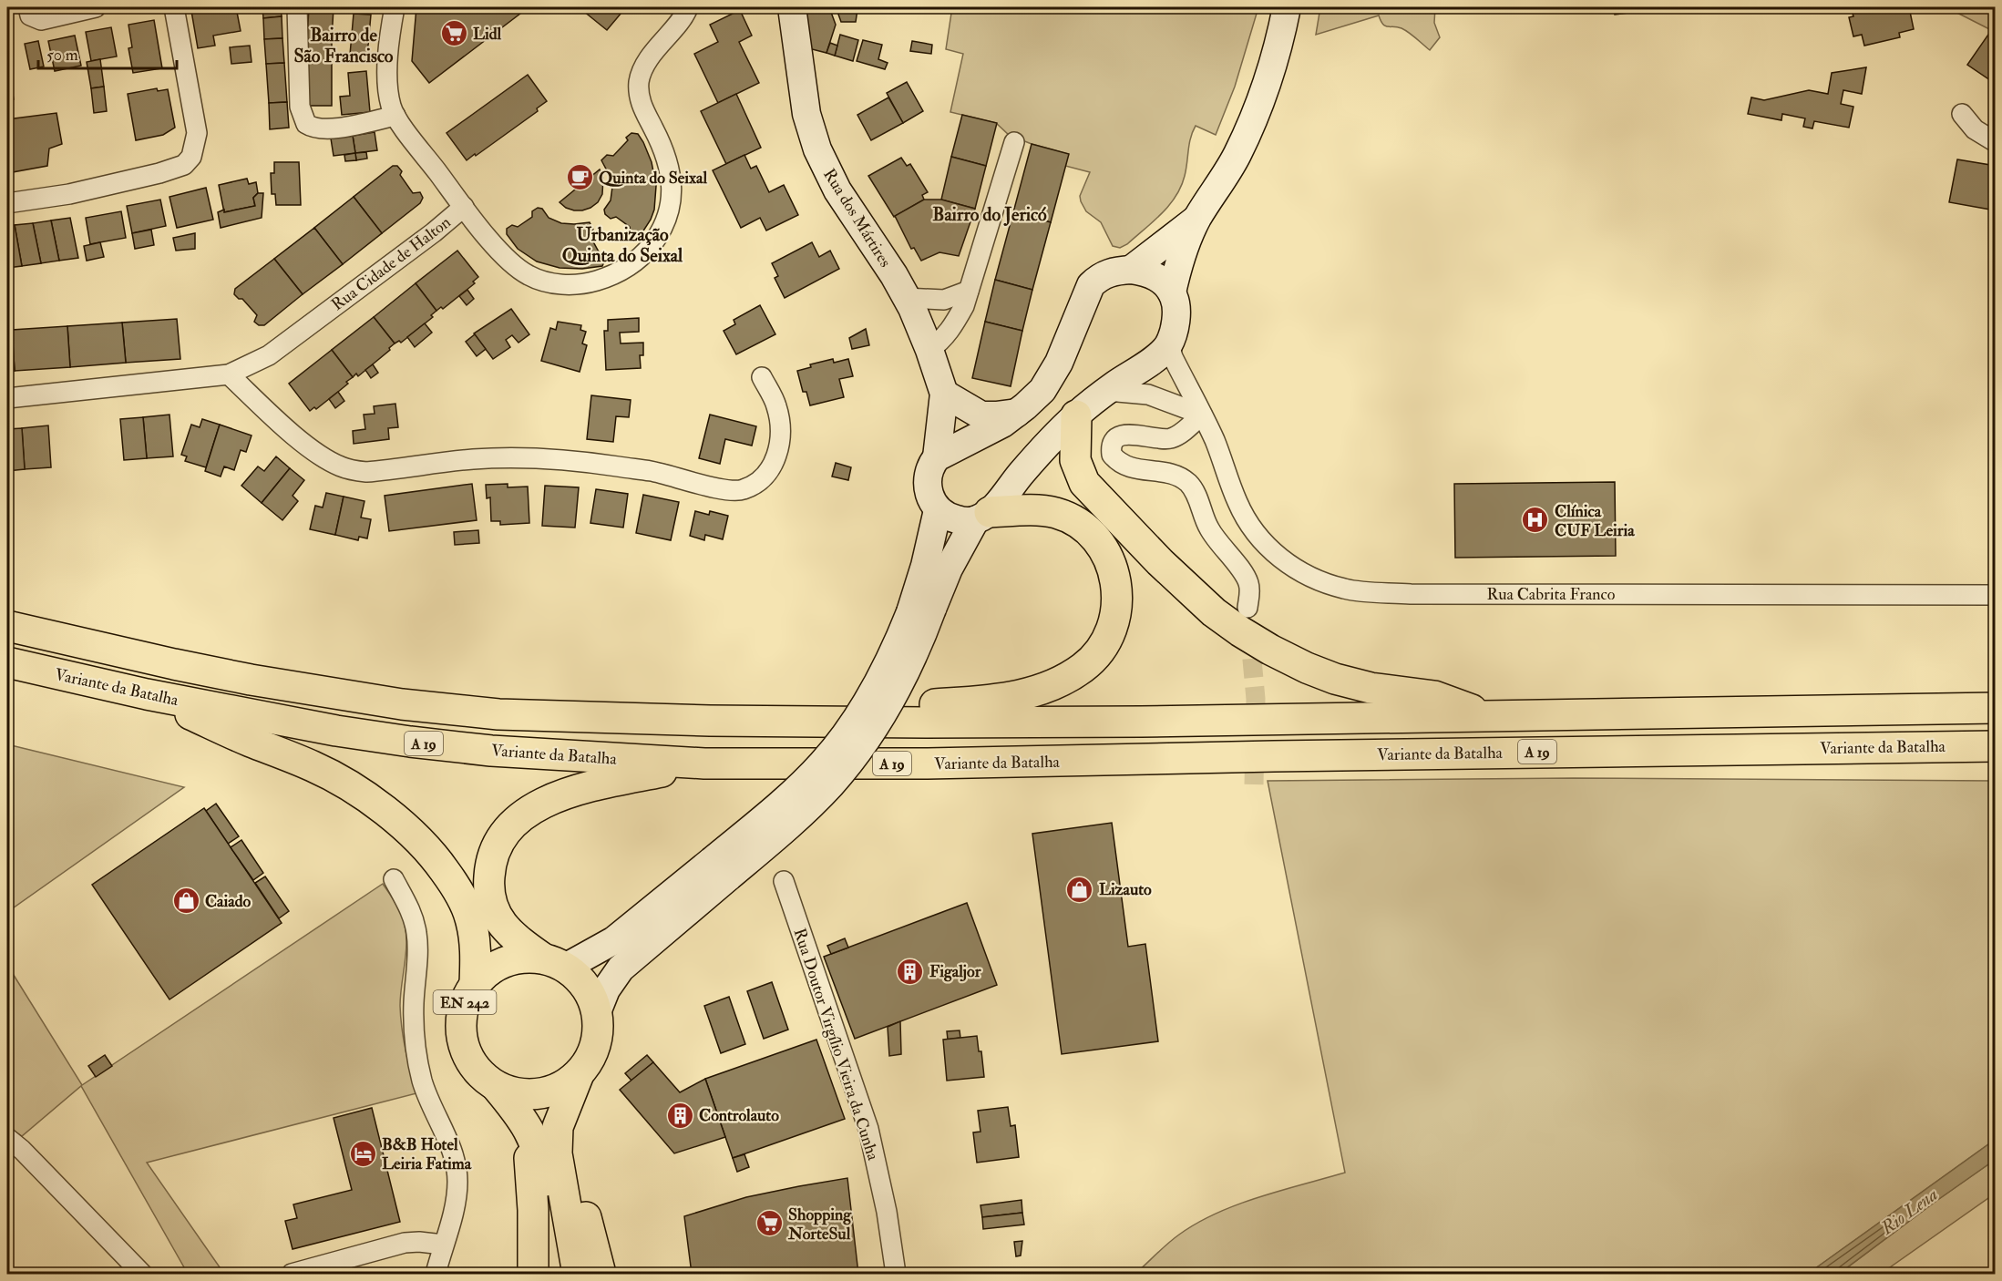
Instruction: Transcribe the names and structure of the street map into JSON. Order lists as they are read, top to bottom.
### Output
{
  "streets": {
    "main road": [
      "Rua dos Mártires",
      "Variante da Batalha",
      "A 19",
      "EN 242"
    ],
    "street": ["Rua Cidade de Halton", "Rua Cabrita Franco", "Rua Doutor Virgílio Vieira da Cunha"]
  },
  "districts": ["Bairro de São Francisco", "Bairro do Jericó", "Urbanização Quinta do Seixal"],
  "water": ["Rio Lena"],
  "places": {
    "supermarket": ["Lidl", "Shopping NorteSul"],
    "cafe": ["Quinta do Seixal"],
    "hospital": ["Clínica CUF Leiria"],
    "shop": ["Lizauto", "Caiado"],
    "building": ["Figaljor", "Controlauto"],
    "hotel": ["B&B Hotel Leiria Fatima"]
  },
  "scale_bar": "50 m"
}
